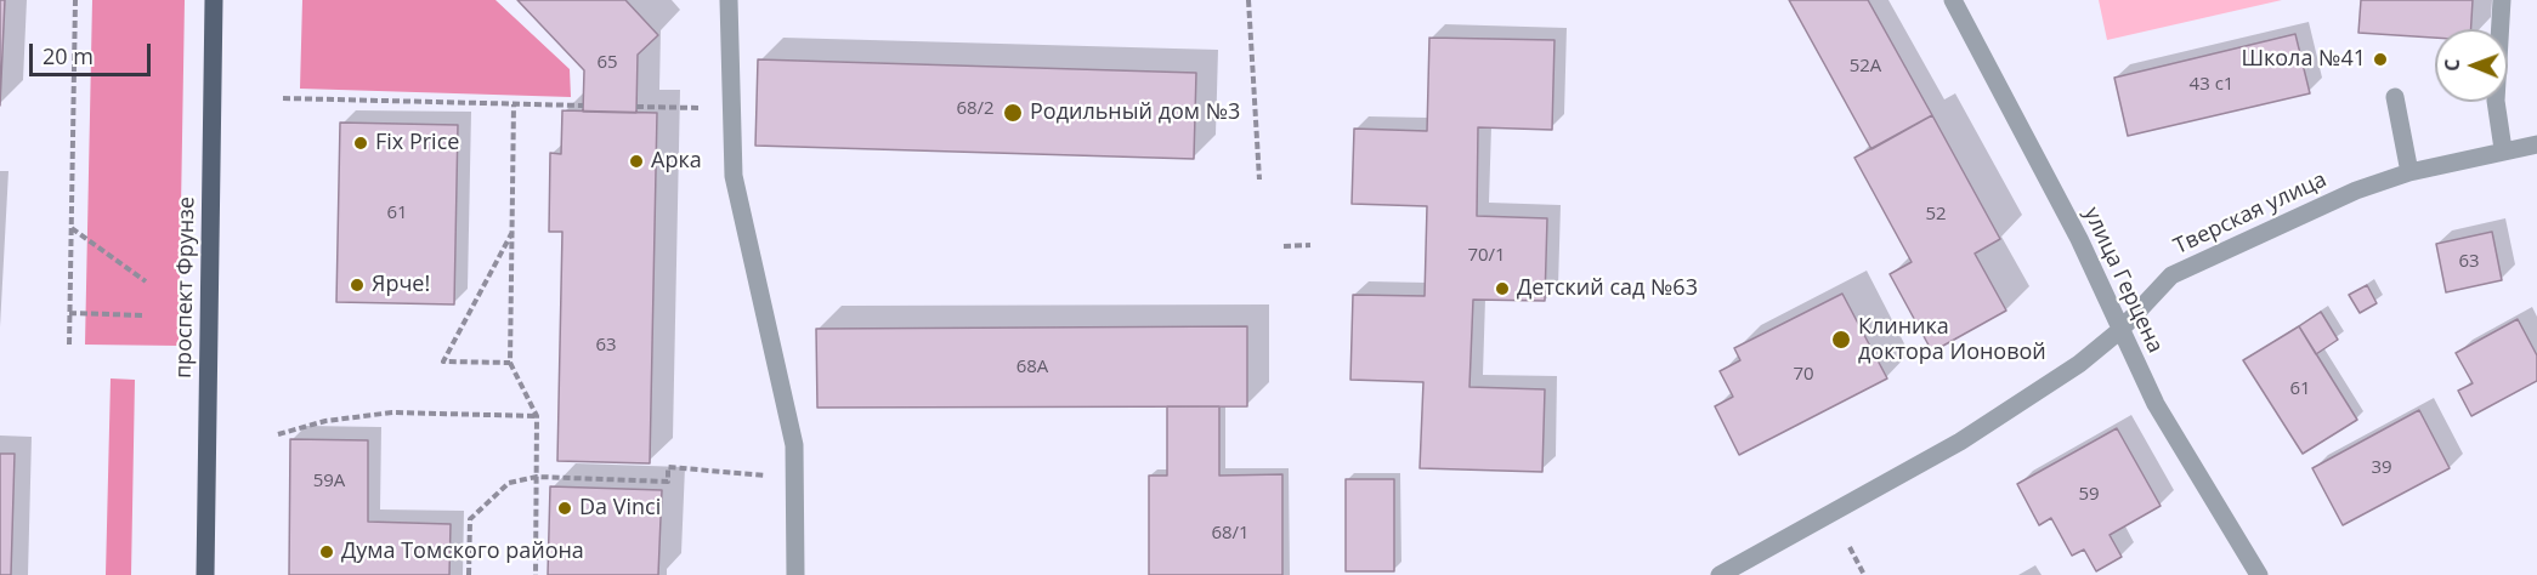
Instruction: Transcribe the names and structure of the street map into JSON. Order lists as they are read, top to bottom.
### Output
{
  "streets": {
    "main road": ["проспект Фрунзе"],
    "street": ["Тверская улица", "улица Герцена"]
  },
  "crossings": [
    ["Тверская улица", "улица Герцена"]
  ],
  "places": [
    "Школа №41",
    "Родильный дом №3",
    "Fix Price",
    "Арка",
    "Ярче!",
    "Детский сад №63",
    "Клиника доктора Ионовой",
    "Da Vinci",
    "Дума Томского района"
  ],
  "house_numbers": [
    "65",
    "52А",
    "43 с1",
    "68/2",
    "61",
    "52",
    "70/1",
    "63",
    "63",
    "68А",
    "70",
    "61",
    "39",
    "59А",
    "59",
    "68/1"
  ],
  "scale_bar": "20 m",
  "north": "left"
}
